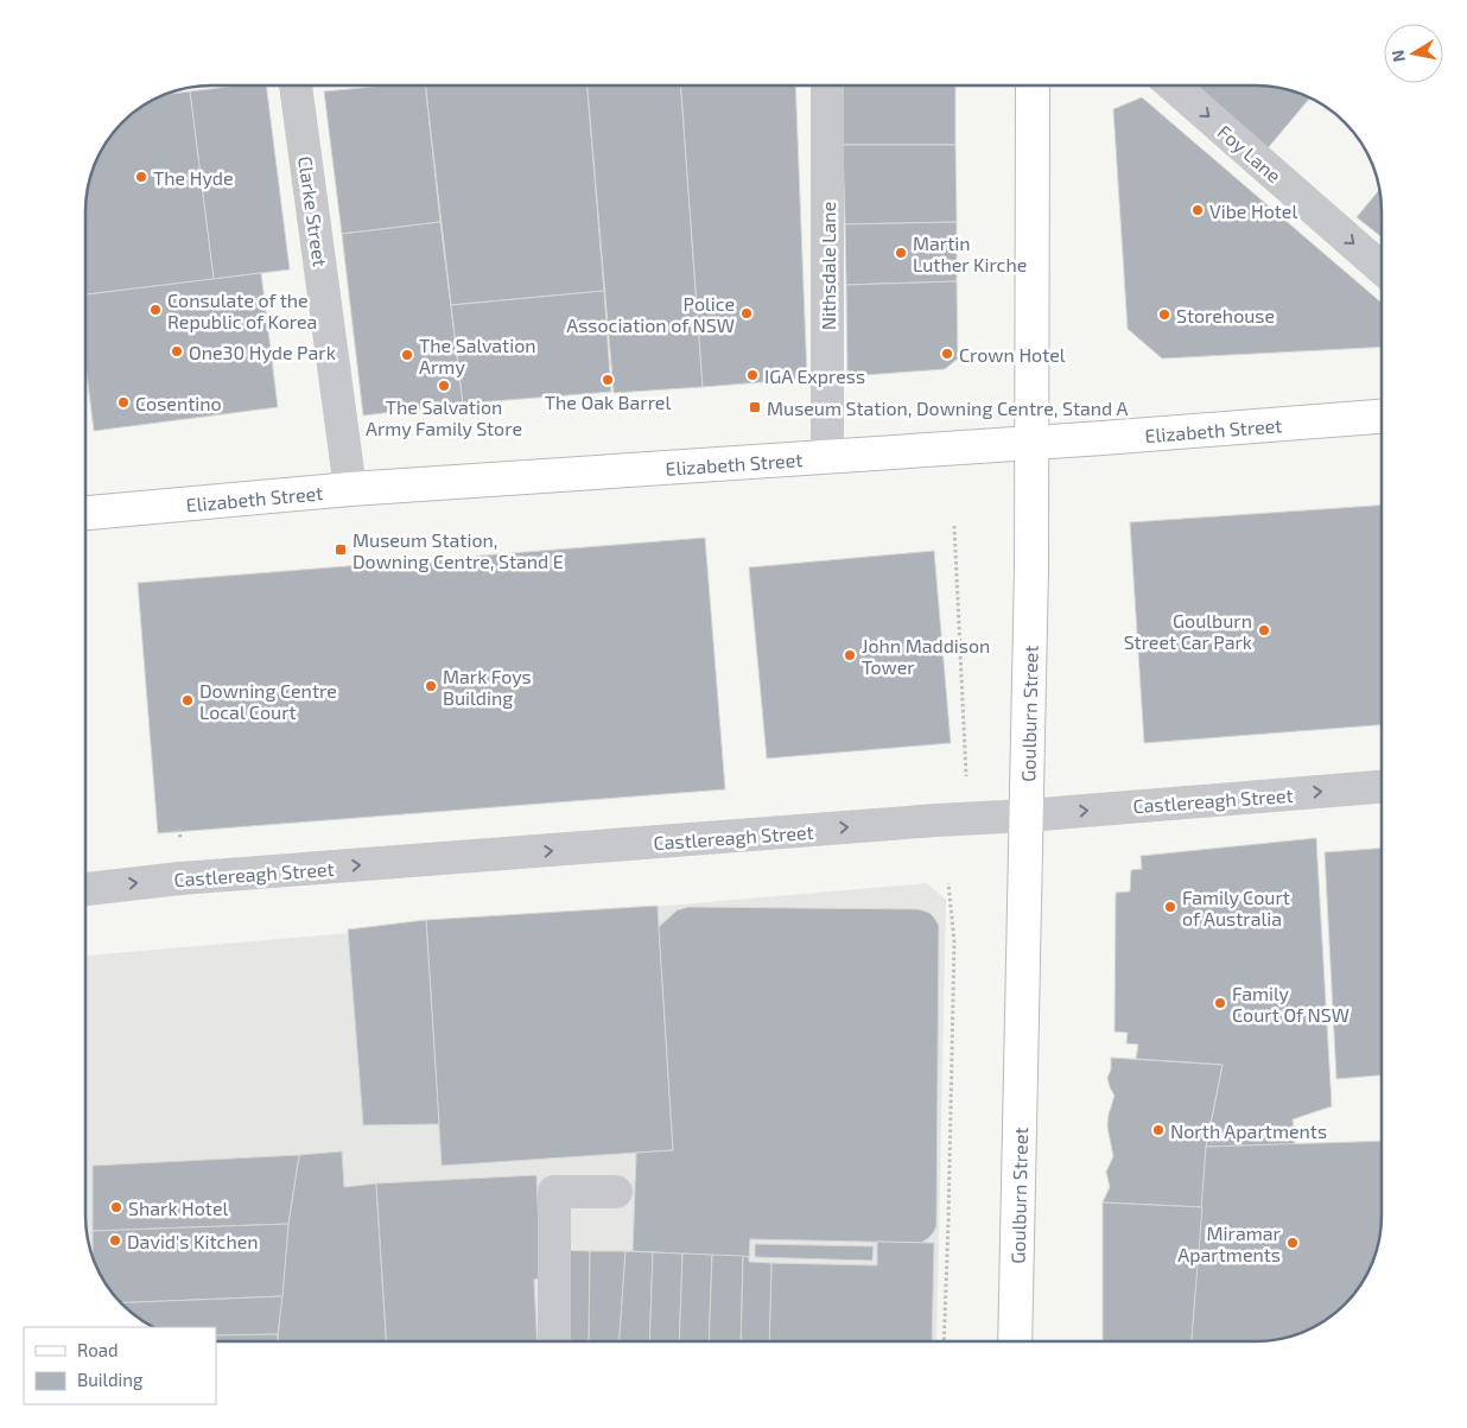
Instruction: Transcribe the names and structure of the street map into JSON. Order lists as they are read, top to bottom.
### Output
{
  "streets": {
    "main road": ["Elizabeth Street", "Goulburn Street"],
    "street": [
      "Foy Lane",
      "Clarke Street",
      "Nithsdale Lane",
      "Castlereagh Street"
    ]
  },
  "crossings": [
    ["Clarke Street", "Elizabeth Street"],
    ["Nithsdale Lane", "Elizabeth Street"],
    ["Elizabeth Street", "Goulburn Street"],
    ["Goulburn Street", "Castlereagh Street"]
  ],
  "one_way": ["Foy Lane", "Castlereagh Street"],
  "places": {
    "other": [
      "The Hyde",
      "Vibe Hotel",
      "Martin Luther Kirche",
      "Consulate of the Republic of Korea",
      "Police Association of NSW",
      "Storehouse",
      "One30 Hyde Park",
      "Crown Hotel",
      "The Salvation Army",
      "IGA Express",
      "The Oak Barrel",
      "The Salvation Army Family Store",
      "Cosentino",
      "Goulburn Street Car Park",
      "John Maddison Tower",
      "Mark Foys Building",
      "Downing Centre Local Court",
      "Family Court of Australia",
      "Family Court Of NSW",
      "North Apartments",
      "Shark Hotel",
      "David's Kitchen",
      "Miramar Apartments"
    ],
    "transit": ["Museum Station, Downing Centre, Stand A", "Museum Station, Downing Centre, Stand E"]
  },
  "legend": ["Road", "Building"],
  "north": "left"
}
